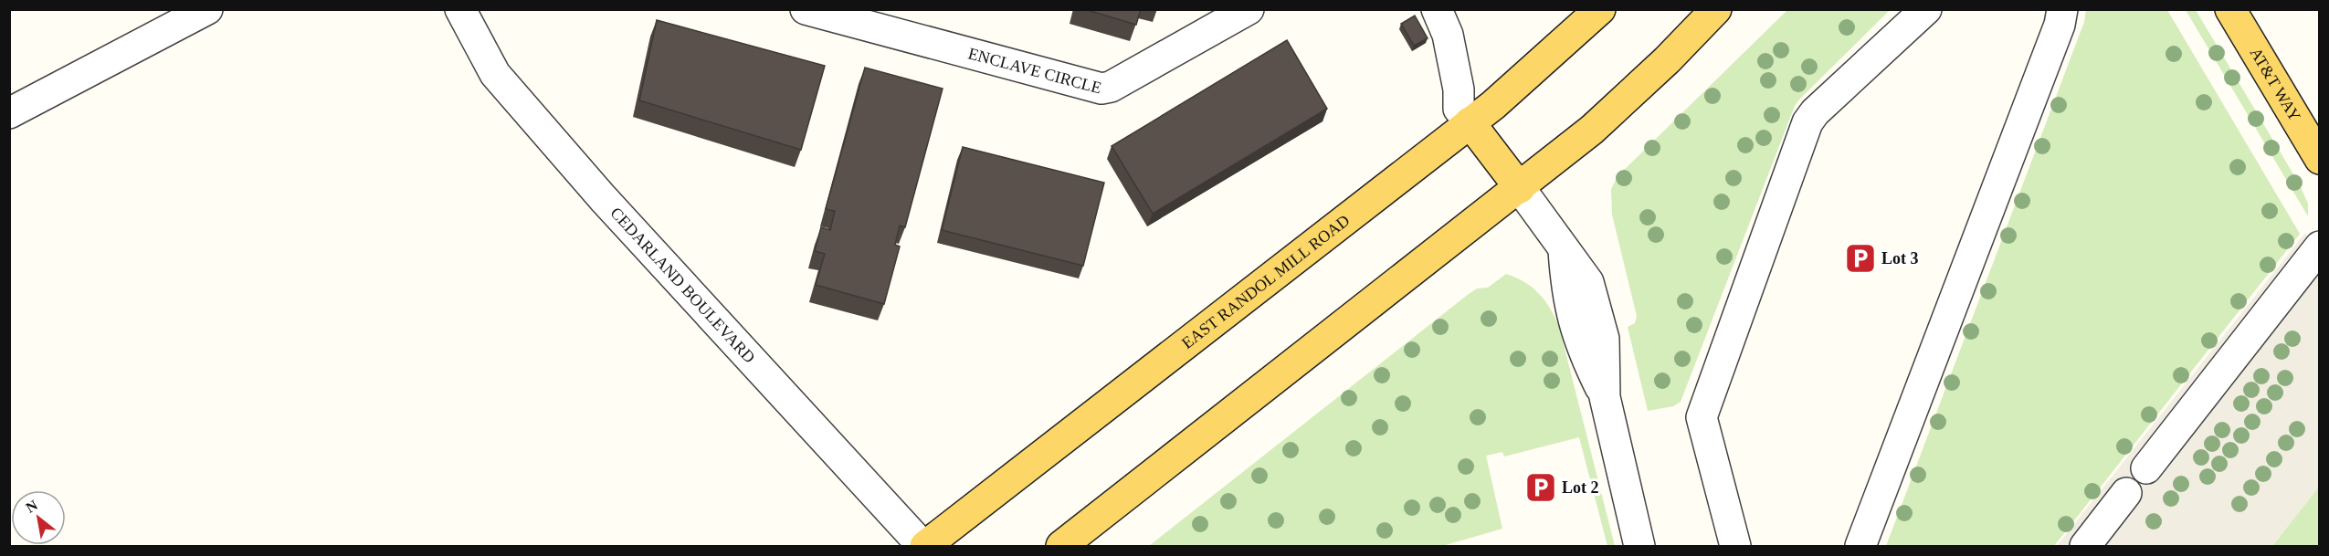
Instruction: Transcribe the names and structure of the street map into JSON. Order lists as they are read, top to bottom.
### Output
{
  "streets": {
    "main road": ["AT&T WAY", "EAST RANDOL MILL ROAD"],
    "street": ["ENCLAVE CIRCLE", "CEDARLAND BOULEVARD"]
  },
  "crossings": [
    ["EAST RANDOL MILL ROAD", "CEDARLAND BOULEVARD"]
  ],
  "places": {
    "parking": ["Lot 3", "Lot 2"]
  },
  "north": "top left"
}
